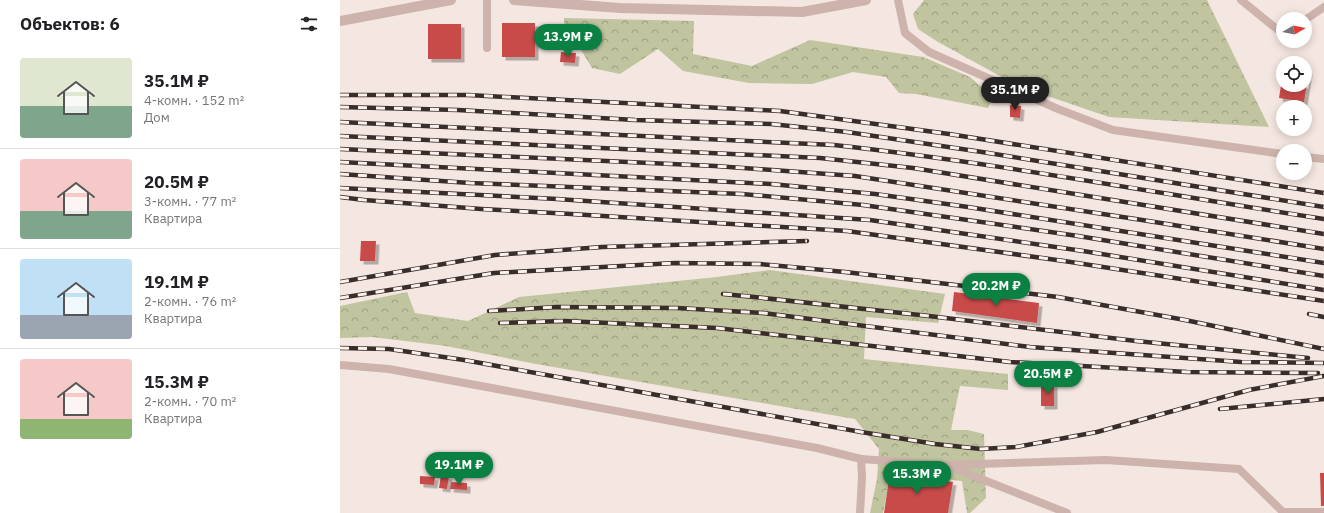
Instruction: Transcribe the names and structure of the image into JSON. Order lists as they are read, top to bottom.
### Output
{
  "north": "right",
  "page": {
    "heading": "Объектов: 6",
    "map_buttons": ["+", "−"],
    "price": [
      "13.9M ₽",
      "35.1M ₽",
      "20.2M ₽",
      "20.5M ₽",
      "19.1M ₽",
      "15.3M ₽"
    ],
    "list": [
      {
        "name": "35.1M ₽",
        "note": "4-комн. · 152 m² · Дом"
      },
      {
        "name": "20.5M ₽",
        "note": "3-комн. · 77 m² · Квартира"
      },
      {
        "name": "19.1M ₽",
        "note": "2-комн. · 76 m² · Квартира"
      },
      {
        "name": "15.3M ₽",
        "note": "2-комн. · 70 m² · Квартира"
      }
    ]
  }
}
